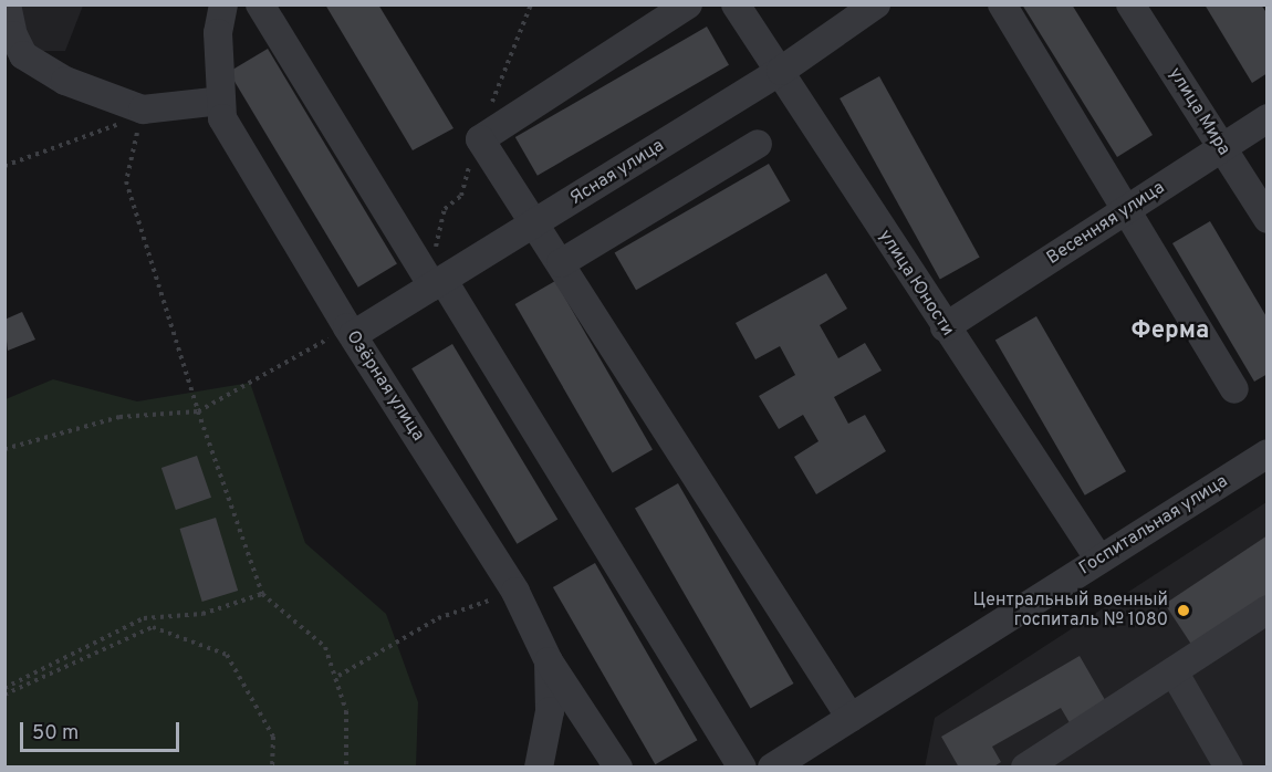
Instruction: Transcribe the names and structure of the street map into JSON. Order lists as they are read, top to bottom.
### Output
{
  "streets": {
    "street": [
      "улица Мира",
      "Ясная улица",
      "Весенняя улица",
      "улица Юности",
      "Озёрная улица",
      "Госпитальная улица"
    ]
  },
  "crossings": [
    ["улица Мира", "Весенняя улица"],
    ["Ясная улица", "улица Юности"],
    ["Ясная улица", "Озёрная улица"],
    ["Весенняя улица", "улица Юности"],
    ["улица Юности", "Госпитальная улица"]
  ],
  "districts": ["Ферма"],
  "places": ["Центральный военный госпиталь № 1080"],
  "scale_bar": "50 m"
}
